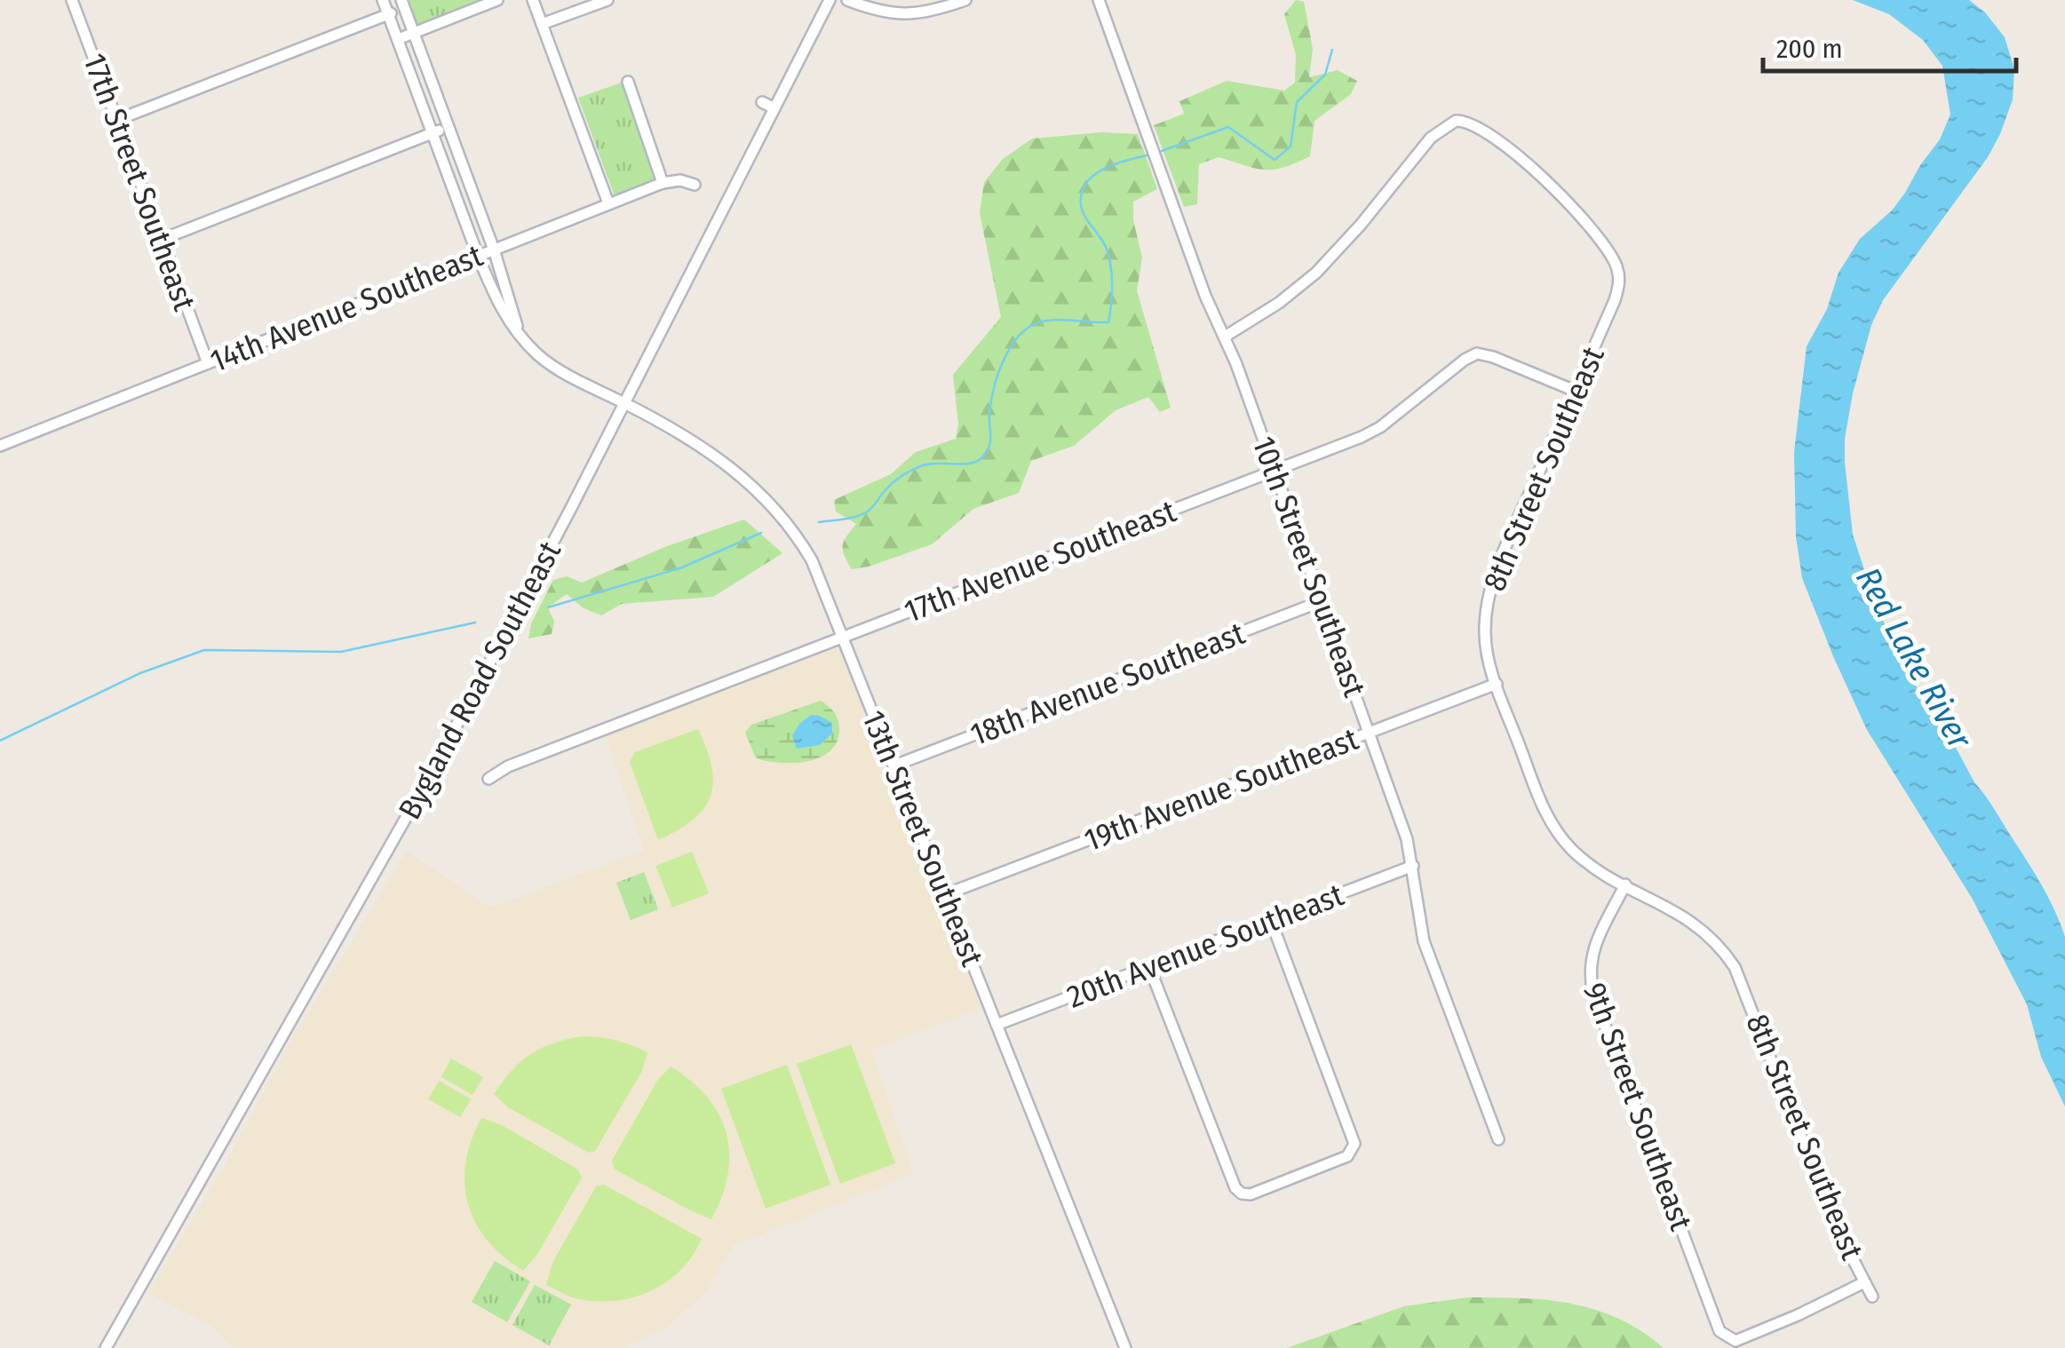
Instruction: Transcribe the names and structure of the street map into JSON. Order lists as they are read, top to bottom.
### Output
{
  "streets": {
    "street": [
      "17th Street Southeast",
      "14th Avenue Southeast",
      "8th Street Southeast",
      "17th Avenue Southeast",
      "10th Street Southeast",
      "Bygland Road Southeast",
      "18th Avenue Southeast",
      "19th Avenue Southeast",
      "13th Street Southeast",
      "20th Avenue Southeast",
      "9th Street Southeast"
    ]
  },
  "crossings": [
    ["17th Street Southeast", "14th Avenue Southeast"],
    ["8th Street Southeast", "17th Avenue Southeast"],
    ["8th Street Southeast", "10th Street Southeast"],
    ["8th Street Southeast", "19th Avenue Southeast"],
    ["8th Street Southeast", "9th Street Southeast"],
    ["17th Avenue Southeast", "10th Street Southeast"],
    ["17th Avenue Southeast", "13th Street Southeast"],
    ["10th Street Southeast", "18th Avenue Southeast"],
    ["10th Street Southeast", "19th Avenue Southeast"],
    ["10th Street Southeast", "20th Avenue Southeast"],
    ["Bygland Road Southeast", "13th Street Southeast"],
    ["18th Avenue Southeast", "13th Street Southeast"],
    ["19th Avenue Southeast", "13th Street Southeast"],
    ["13th Street Southeast", "20th Avenue Southeast"]
  ],
  "water": ["Red Lake River"],
  "scale_bar": "200 m"
}
